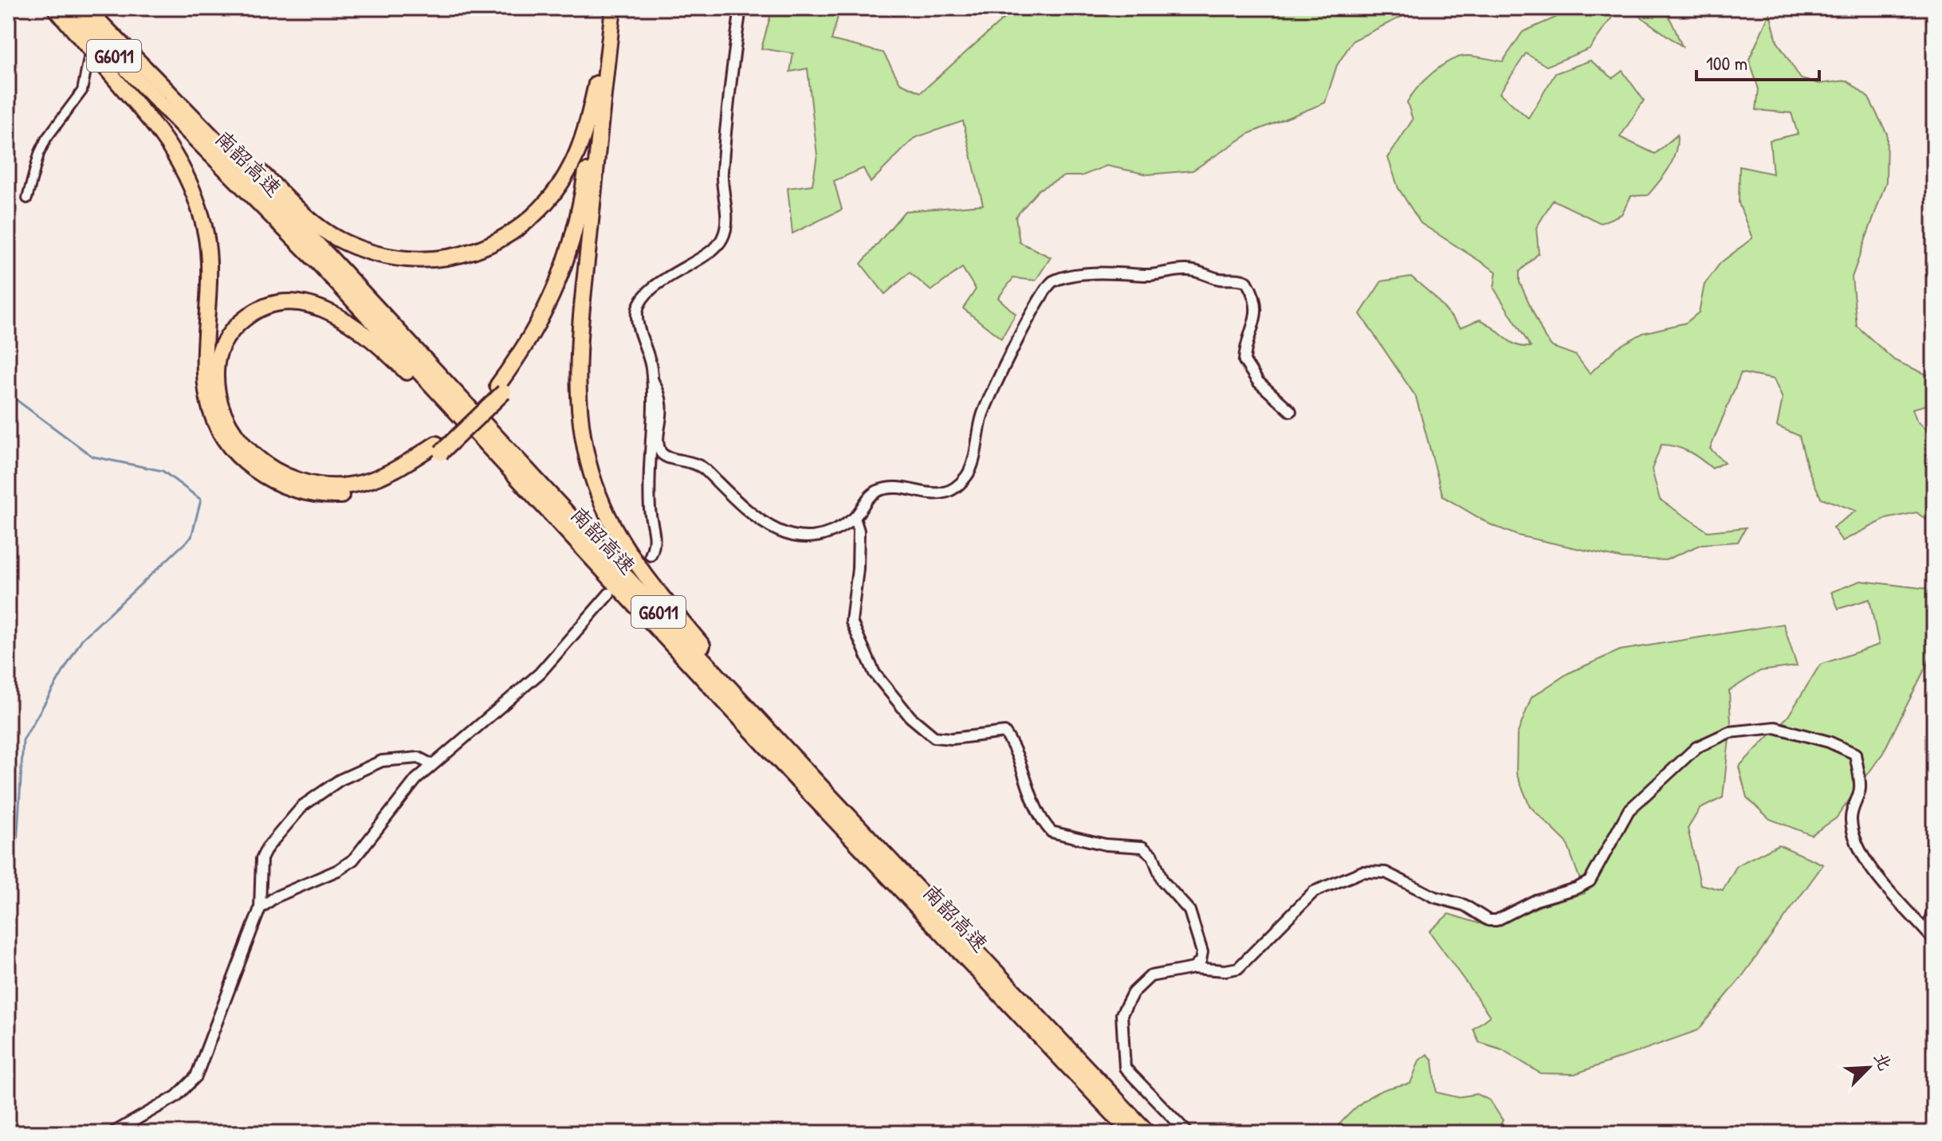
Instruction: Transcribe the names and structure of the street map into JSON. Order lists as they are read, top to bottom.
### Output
{
  "streets": {
    "highway": ["G6011", "南韶高速"]
  },
  "scale_bar": "100 m",
  "north": "top right"
}
